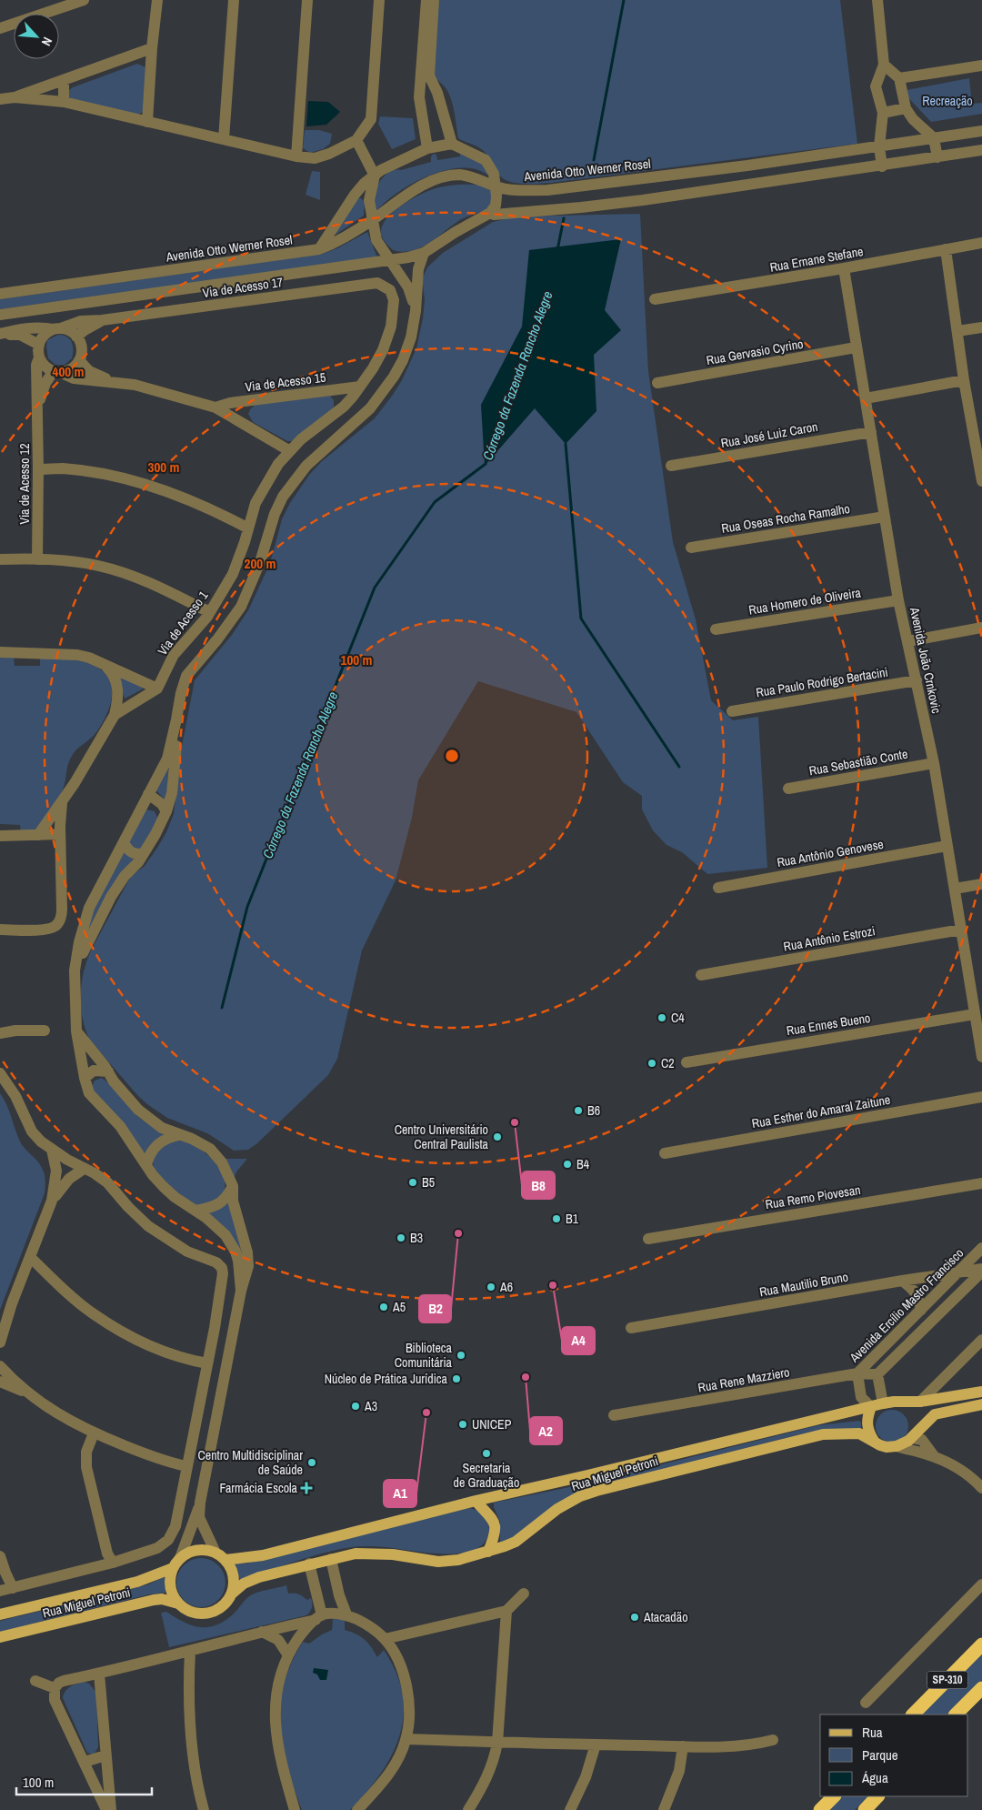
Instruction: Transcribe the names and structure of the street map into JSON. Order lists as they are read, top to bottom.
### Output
{
  "streets": {
    "highway": ["SP-310"],
    "main road": ["Rua Miguel Petroni"],
    "street": [
      "Avenida Otto Werner Rosel",
      "Rua Ernane Stefane",
      "Via de Acesso 17",
      "Rua Gervasio Cyrino",
      "Via de Acesso 15",
      "Rua José Luiz Caron",
      "Via de Acesso 12",
      "Rua Oseas Rocha Ramalho",
      "Rua Homero de Oliveira",
      "Via de Acesso 1",
      "Avenida João Crnkovic",
      "Rua Paulo Rodrigo Bertacini",
      "Rua Sebastião Conte",
      "Rua Antônio Genovese",
      "Rua Antônio Estrozi",
      "Rua Ennes Bueno",
      "Rua Esther do Amaral Zaitune",
      "Rua Remo Piovesan",
      "Rua Mautilio Bruno",
      "Avenida Ercílio Mastro Francisco",
      "Rua Rene Mazziero"
    ]
  },
  "crossings": [
    ["Rua Ernane Stefane", "Avenida João Crnkovic"],
    ["Via de Acesso 17", "Via de Acesso 12"],
    ["Via de Acesso 17", "Via de Acesso 1"],
    ["Rua Gervasio Cyrino", "Avenida João Crnkovic"],
    ["Via de Acesso 15", "Via de Acesso 1"],
    ["Rua José Luiz Caron", "Avenida João Crnkovic"],
    ["Rua Oseas Rocha Ramalho", "Avenida João Crnkovic"],
    ["Rua Homero de Oliveira", "Avenida João Crnkovic"],
    ["Avenida João Crnkovic", "Rua Paulo Rodrigo Bertacini"],
    ["Avenida João Crnkovic", "Rua Sebastião Conte"],
    ["Avenida João Crnkovic", "Rua Antônio Genovese"],
    ["Avenida João Crnkovic", "Rua Antônio Estrozi"],
    ["Avenida João Crnkovic", "Rua Ennes Bueno"],
    ["Rua Mautilio Bruno", "Avenida Ercílio Mastro Francisco"],
    ["Avenida Ercílio Mastro Francisco", "Rua Rene Mazziero"],
    ["Avenida Ercílio Mastro Francisco", "Rua Miguel Petroni"]
  ],
  "water": ["Córrego da Fazenda Rancho Alegre"],
  "parks": ["Recreação"],
  "places": {
    "other": [
      "C4",
      "C2",
      "B6",
      "B8",
      "Centro Universitário Central Paulista",
      "B4",
      "B5",
      "B1",
      "B2",
      "B3",
      "A4",
      "A6",
      "A5",
      "Biblioteca Comunitária",
      "A2",
      "Núcleo de Prática Jurídica",
      "A3",
      "A1",
      "UNICEP",
      "Secretaria de Graduação",
      "Centro Multidisciplinar de Saúde",
      "Atacadão"
    ],
    "health": ["Farmácia Escola"]
  },
  "legend": ["Rua", "Parque", "Água"],
  "scale_bar": "100 m",
  "north": "bottom right",
  "rings": [
    "400 m",
    "300 m",
    "200 m",
    "100 m"
  ]
}
